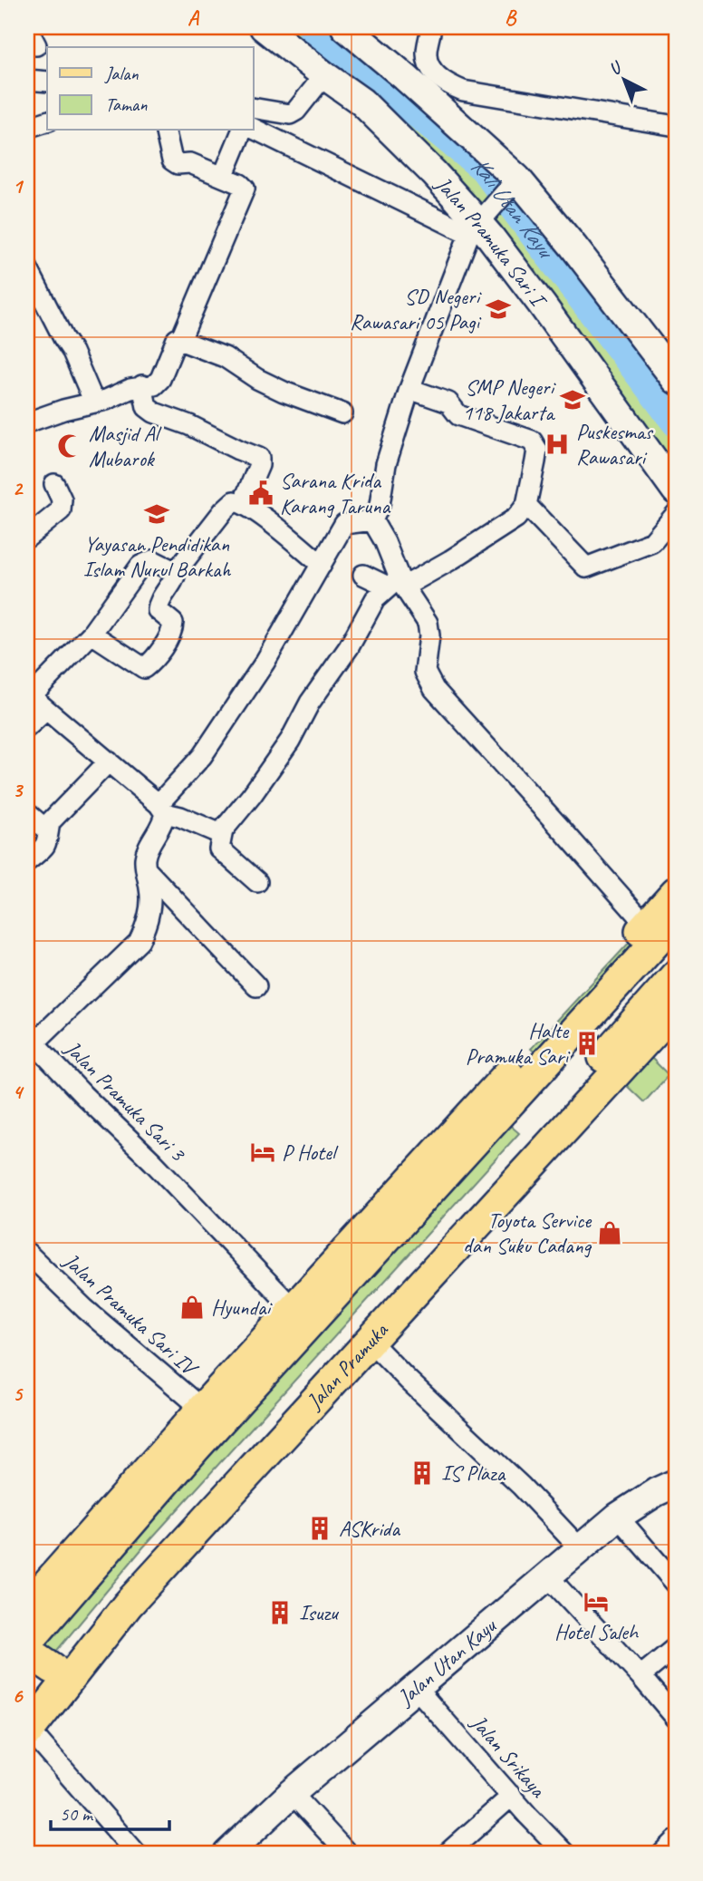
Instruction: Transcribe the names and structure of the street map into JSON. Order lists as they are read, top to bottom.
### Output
{
  "streets": {
    "main road": ["Jalan Pramuka"],
    "street": [
      "Jalan Pramuka Sari I",
      "Jalan Pramuka Sari 3",
      "Jalan Pramuka Sari IV",
      "Jalan Utan Kayu",
      "Jalan Srikaya"
    ]
  },
  "crossings": [
    ["Jalan Utan Kayu", "Jalan Srikaya"]
  ],
  "water": ["Kali Utan Kayu"],
  "places": {
    "school or university": ["SD Negeri Rawasari 05 Pagi", "SMP Negeri 118 Jakarta", "Yayasan Pendidikan Islam Nurul Barkah"],
    "hospital": ["Puskesmas Rawasari"],
    "mosque": ["Masjid Al Mubarok"],
    "public building": ["Sarana Krida Karang Taruna"],
    "building": [
      "Halte Pramuka Sari",
      "IS Plaza",
      "ASKrida",
      "Isuzu"
    ],
    "hotel": ["P Hotel", "Hotel Saleh"],
    "shop": ["Toyota Service dan Suku Cadang", "Hyundai"]
  },
  "legend": ["Jalan", "Taman"],
  "scale_bar": "50 m",
  "north": "top left",
  "grid": {
    "columns": ["A", "B"],
    "rows": [
      "1",
      "2",
      "3",
      "4",
      "5",
      "6"
    ]
  }
}
